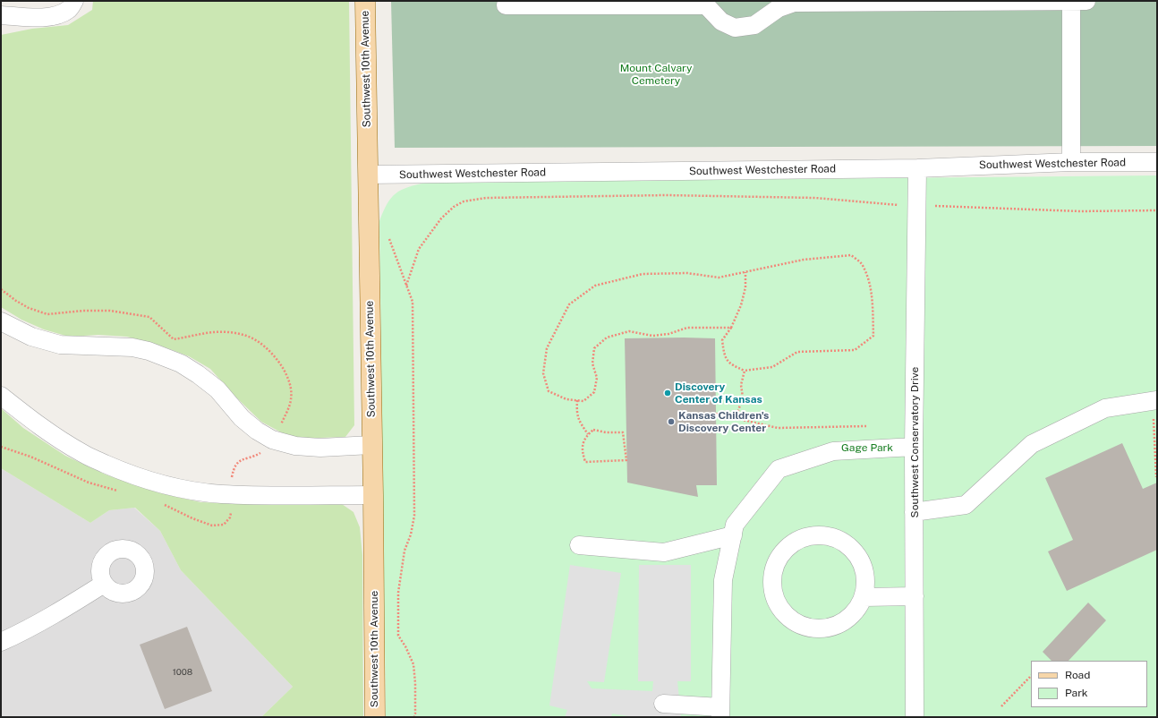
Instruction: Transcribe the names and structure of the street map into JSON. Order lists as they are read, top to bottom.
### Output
{
  "streets": {
    "main road": ["Southwest 10th Avenue"],
    "street": ["Southwest Westchester Road", "Southwest Conservatory Drive"]
  },
  "crossings": [
    ["Southwest 10th Avenue", "Southwest Westchester Road"],
    ["Southwest Westchester Road", "Southwest Conservatory Drive"]
  ],
  "parks": ["Mount Calvary Cemetery", "Gage Park"],
  "places": ["Discovery Center of Kansas", "Kansas Children's Discovery Center"],
  "house_numbers": ["1008"],
  "legend": ["Road", "Park"]
}
